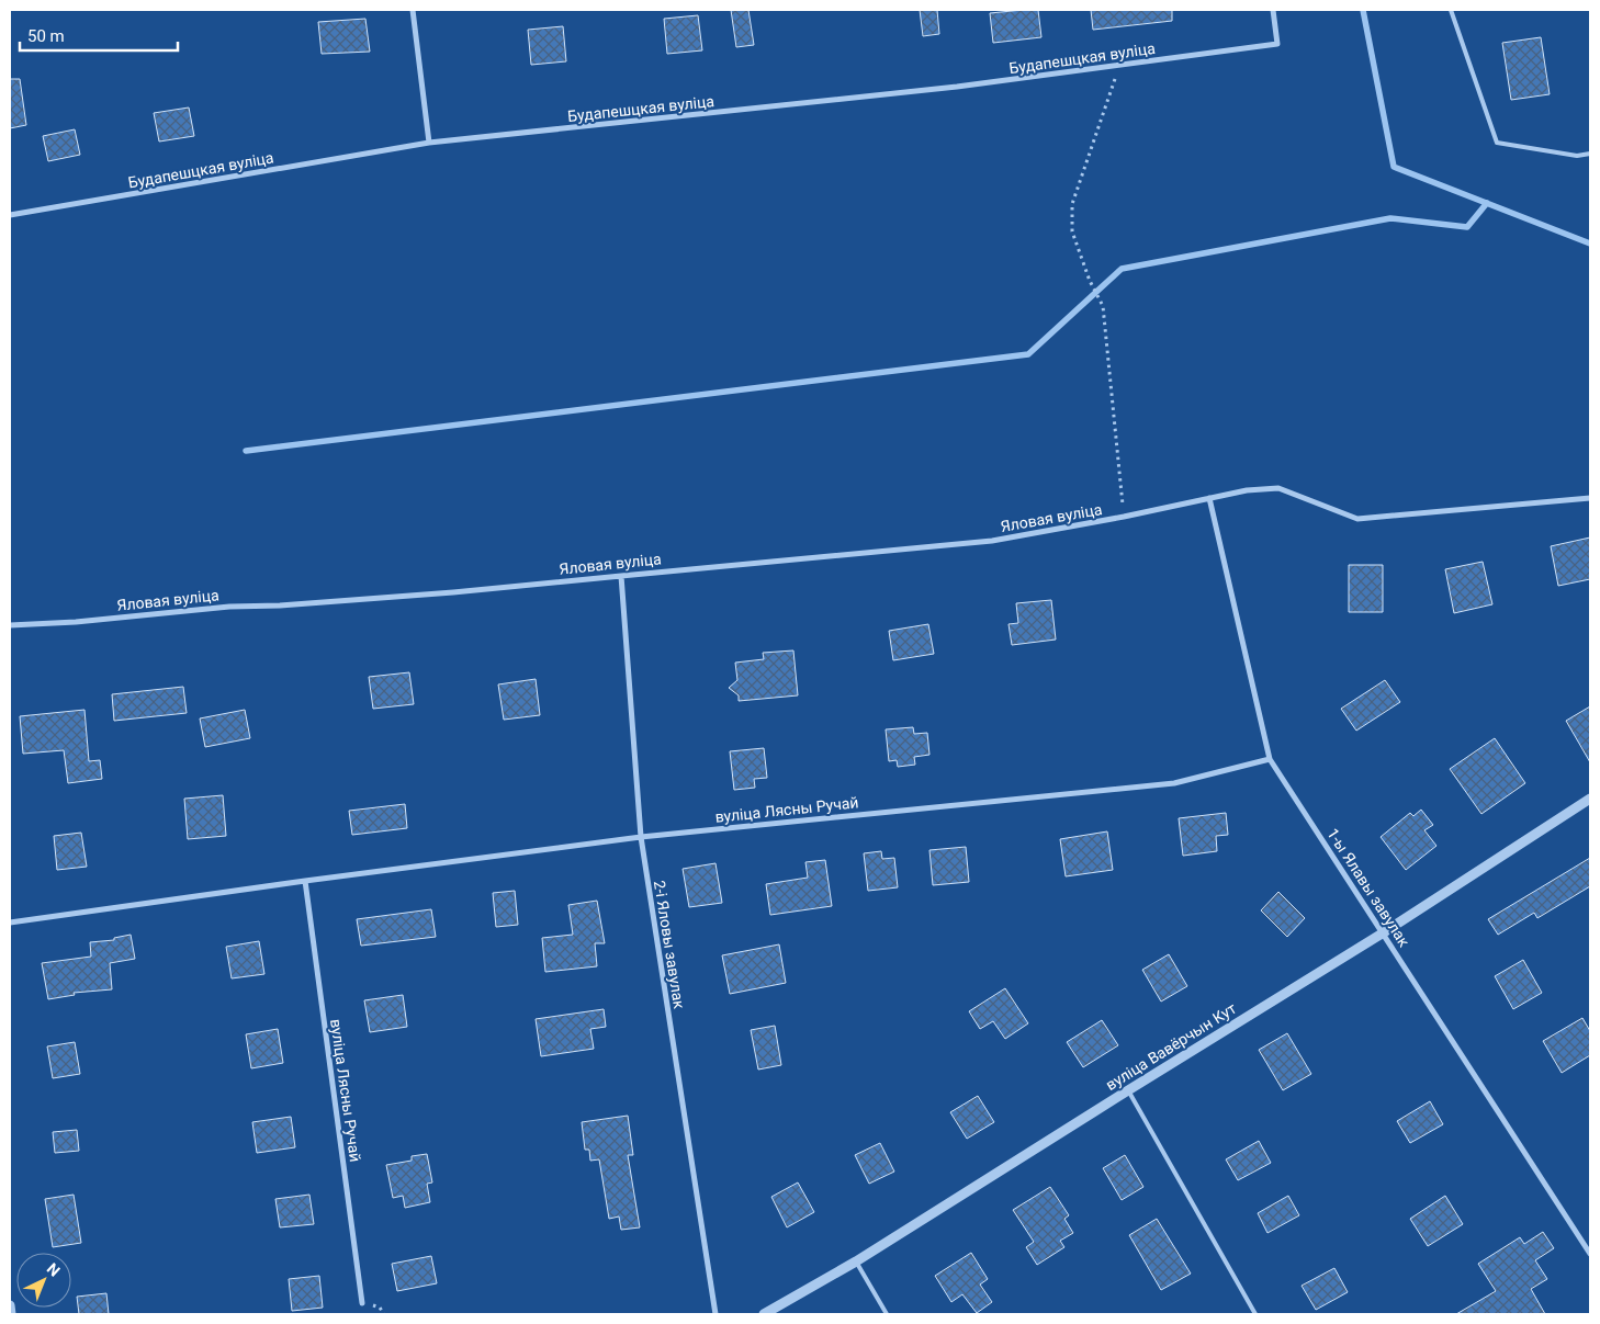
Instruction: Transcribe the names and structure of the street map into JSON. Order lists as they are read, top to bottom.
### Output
{
  "streets": {
    "street": [
      "Будапешцкая вуліца",
      "Яловая вуліца",
      "вуліца Лясны Ручай",
      "1-ы Ялавы завулак",
      "2-і Яловы завулак",
      "вуліца Вавёрчын Кут"
    ]
  },
  "crossings": [
    ["Яловая вуліца", "1-ы Ялавы завулак"],
    ["Яловая вуліца", "2-і Яловы завулак"],
    ["вуліца Лясны Ручай", "1-ы Ялавы завулак"],
    ["вуліца Лясны Ручай", "2-і Яловы завулак"],
    ["1-ы Ялавы завулак", "вуліца Вавёрчын Кут"]
  ],
  "scale_bar": "50 m",
  "north": "top right"
}
